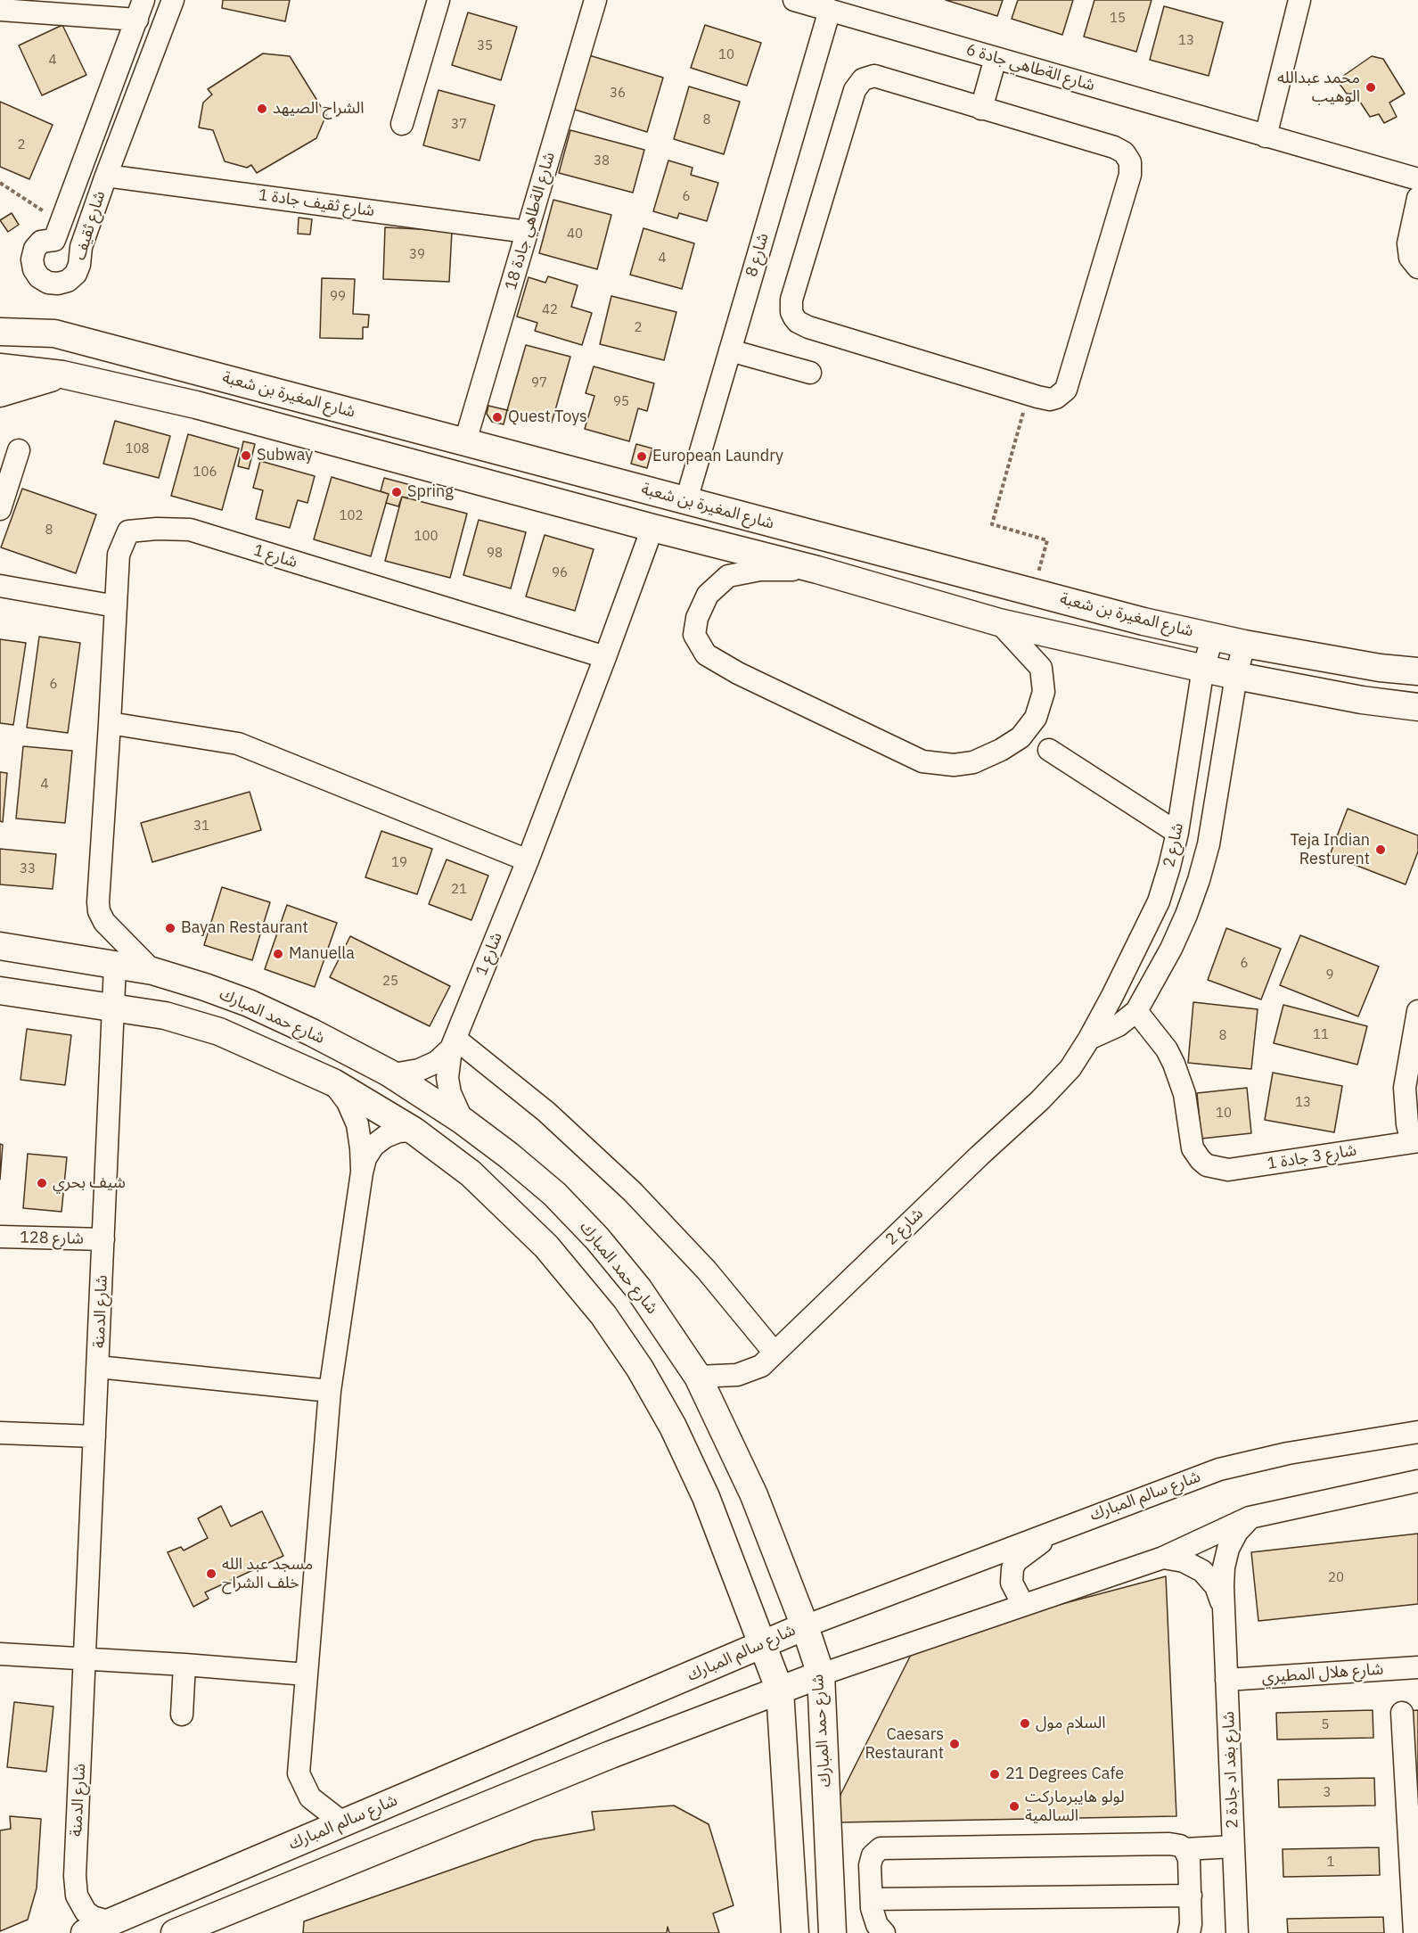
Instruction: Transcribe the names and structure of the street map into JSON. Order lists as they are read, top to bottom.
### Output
{
  "streets": {
    "main road": ["شارع المغيرة بن شعبة", "شارع حمد المبارك", "شارع سالم المبارك"],
    "street": [
      "شارع الةطاهي جادة 6",
      "شارع ثقيف جادة 1",
      "شارع الةطاهي جادة 18",
      "شارع ثقيف",
      "شارع 8",
      "شارع 1",
      "شارع 2",
      "شارع 3 جادة 1",
      "شارع 128",
      "شارع الدمنة",
      "شارع هلال المطيري",
      "شارع بغد اد جادة 2"
    ]
  },
  "crossings": [
    ["شارع الةطاهي جادة 6", "شارع 8"],
    ["شارع ثقيف جادة 1", "شارع الةطاهي جادة 18"],
    ["شارع ثقيف جادة 1", "شارع ثقيف"],
    ["شارع الةطاهي جادة 18", "شارع المغيرة بن شعبة"],
    ["شارع 8", "شارع المغيرة بن شعبة"],
    ["شارع المغيرة بن شعبة", "شارع 1"],
    ["شارع المغيرة بن شعبة", "شارع 2"],
    ["شارع 1", "شارع حمد المبارك"],
    ["شارع 2", "شارع حمد المبارك"],
    ["شارع 2", "شارع 3 جادة 1"],
    ["شارع حمد المبارك", "شارع الدمنة"],
    ["شارع حمد المبارك", "شارع سالم المبارك"],
    ["شارع 128", "شارع الدمنة"],
    ["شارع الدمنة", "شارع سالم المبارك"],
    ["شارع هلال المطيري", "شارع بغد اد جادة 2"]
  ],
  "places": [
    "محمد عبدالله الوهيب",
    "الشراح الصيهد",
    "Quest Toys",
    "Subway",
    "European Laundry",
    "Spring",
    "Teja Indian Resturent",
    "Bayan Restaurant",
    "Manuella",
    "شيف بحري",
    "مسجد عبد الله خلف الشراح",
    "السلام مول",
    "Caesars Restaurant",
    "21 Degrees Cafe",
    "لولو هايبرماركت السالمية"
  ],
  "house_numbers": [
    "15",
    "13",
    "35",
    "10",
    "4",
    "36",
    "8",
    "37",
    "2",
    "38",
    "6",
    "40",
    "39",
    "4",
    "99",
    "42",
    "2",
    "97",
    "95",
    "108",
    "106",
    "102",
    "8",
    "100",
    "98",
    "96",
    "6",
    "4",
    "31",
    "19",
    "33",
    "21",
    "6",
    "9",
    "25",
    "11",
    "8",
    "13",
    "10",
    "20",
    "5",
    "3",
    "1"
  ]
}
